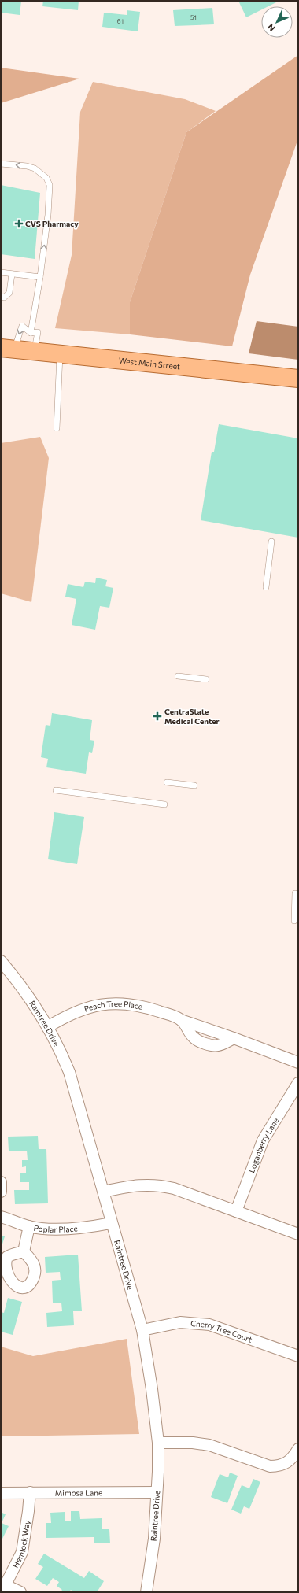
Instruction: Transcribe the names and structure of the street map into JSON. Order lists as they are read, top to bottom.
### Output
{
  "streets": {
    "main road": ["West Main Street"],
    "street": [
      "Peach Tree Place",
      "Raintree Drive",
      "Loganberry Lane",
      "Poplar Place",
      "Cherry Tree Court",
      "Mimosa Lane",
      "Hemlock Way"
    ]
  },
  "crossings": [
    ["Peach Tree Place", "Raintree Drive"],
    ["Raintree Drive", "Poplar Place"],
    ["Raintree Drive", "Cherry Tree Court"],
    ["Raintree Drive", "Mimosa Lane"],
    ["Mimosa Lane", "Hemlock Way"]
  ],
  "places": {
    "health": ["CVS Pharmacy", "CentraState Medical Center"]
  },
  "house_numbers": ["51", "61"],
  "north": "bottom left"
}
